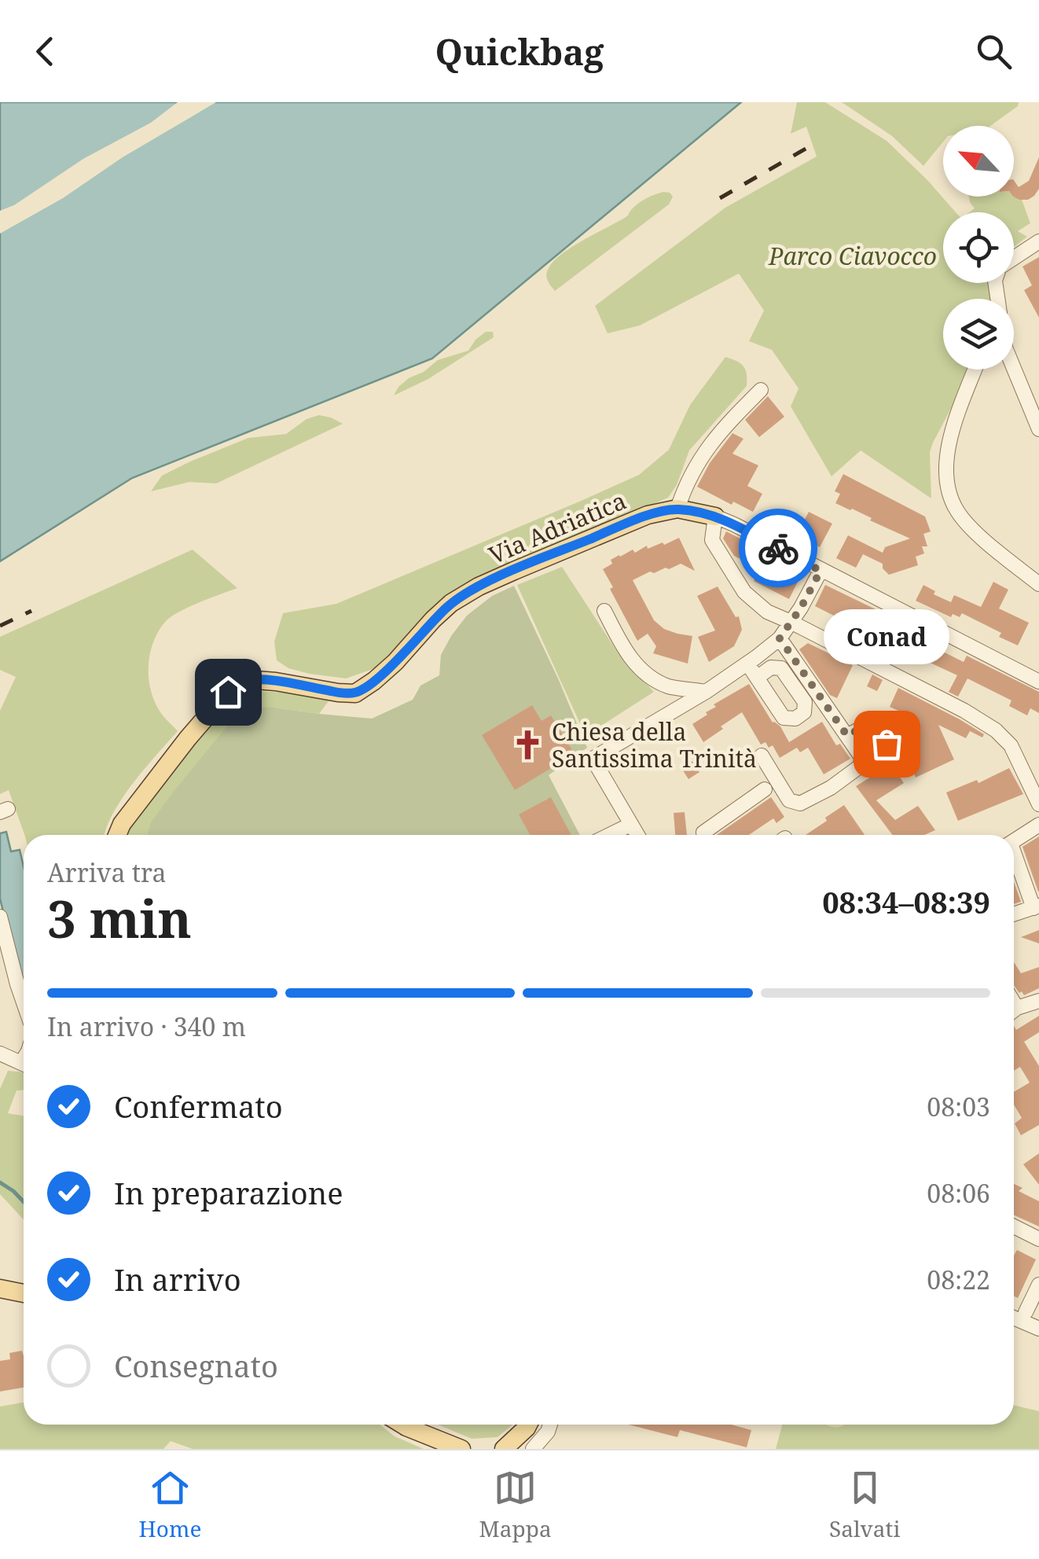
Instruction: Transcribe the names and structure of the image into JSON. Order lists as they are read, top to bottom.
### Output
{
  "streets": {
    "main road": ["Via Adriatica"]
  },
  "parks": ["Parco Ciavocco"],
  "places": {
    "other": ["Conad"],
    "church": ["Chiesa della Santissima Trinità"]
  },
  "north": "top left",
  "page": {
    "header": "Quickbag",
    "bubble": "Conad",
    "heading": ["3 min", "Arriva tra", "08:34–08:39"],
    "bar": "In arrivo · 340 m",
    "list": [
      ["Confermato", "08:03"],
      ["In preparazione", "08:06"],
      ["In arrivo", "08:22"],
      "Consegnato"
    ],
    "tabs": ["Home", "Mappa", "Salvati"]
  }
}
